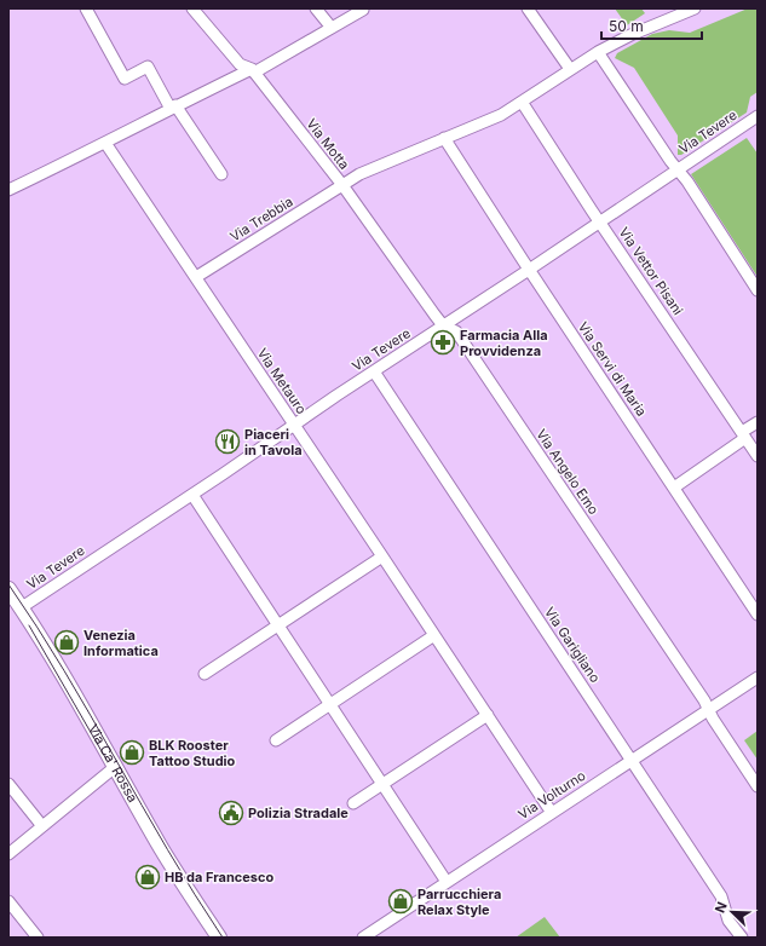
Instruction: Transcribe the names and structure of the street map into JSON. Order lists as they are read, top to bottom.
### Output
{
  "streets": {
    "street": [
      "Via Tevere",
      "Via Motta",
      "Via Trebbia",
      "Via Vettor Pisani",
      "Via Servi di Maria",
      "Via Metauro",
      "Via Angelo Emo",
      "Via Garigliano",
      "Via Ca' Rossa",
      "Via Volturno"
    ]
  },
  "crossings": [
    ["Via Tevere", "Via Vettor Pisani"],
    ["Via Tevere", "Via Servi di Maria"],
    ["Via Tevere", "Via Metauro"],
    ["Via Tevere", "Via Angelo Emo"],
    ["Via Tevere", "Via Garigliano"],
    ["Via Tevere", "Via Ca' Rossa"],
    ["Via Motta", "Via Trebbia"],
    ["Via Motta", "Via Vettor Pisani"],
    ["Via Motta", "Via Servi di Maria"],
    ["Via Motta", "Via Angelo Emo"],
    ["Via Trebbia", "Via Metauro"],
    ["Via Trebbia", "Via Angelo Emo"],
    ["Via Metauro", "Via Volturno"],
    ["Via Angelo Emo", "Via Volturno"],
    ["Via Garigliano", "Via Volturno"]
  ],
  "places": {
    "pharmacy": ["Farmacia Alla Provvidenza"],
    "restaurant": ["Piaceri in Tavola"],
    "shop": [
      "Venezia Informatica",
      "BLK Rooster Tattoo Studio",
      "HB da Francesco",
      "Parrucchiera Relax Style"
    ],
    "public building": ["Polizia Stradale"]
  },
  "scale_bar": "50 m",
  "north": "top left"
}
